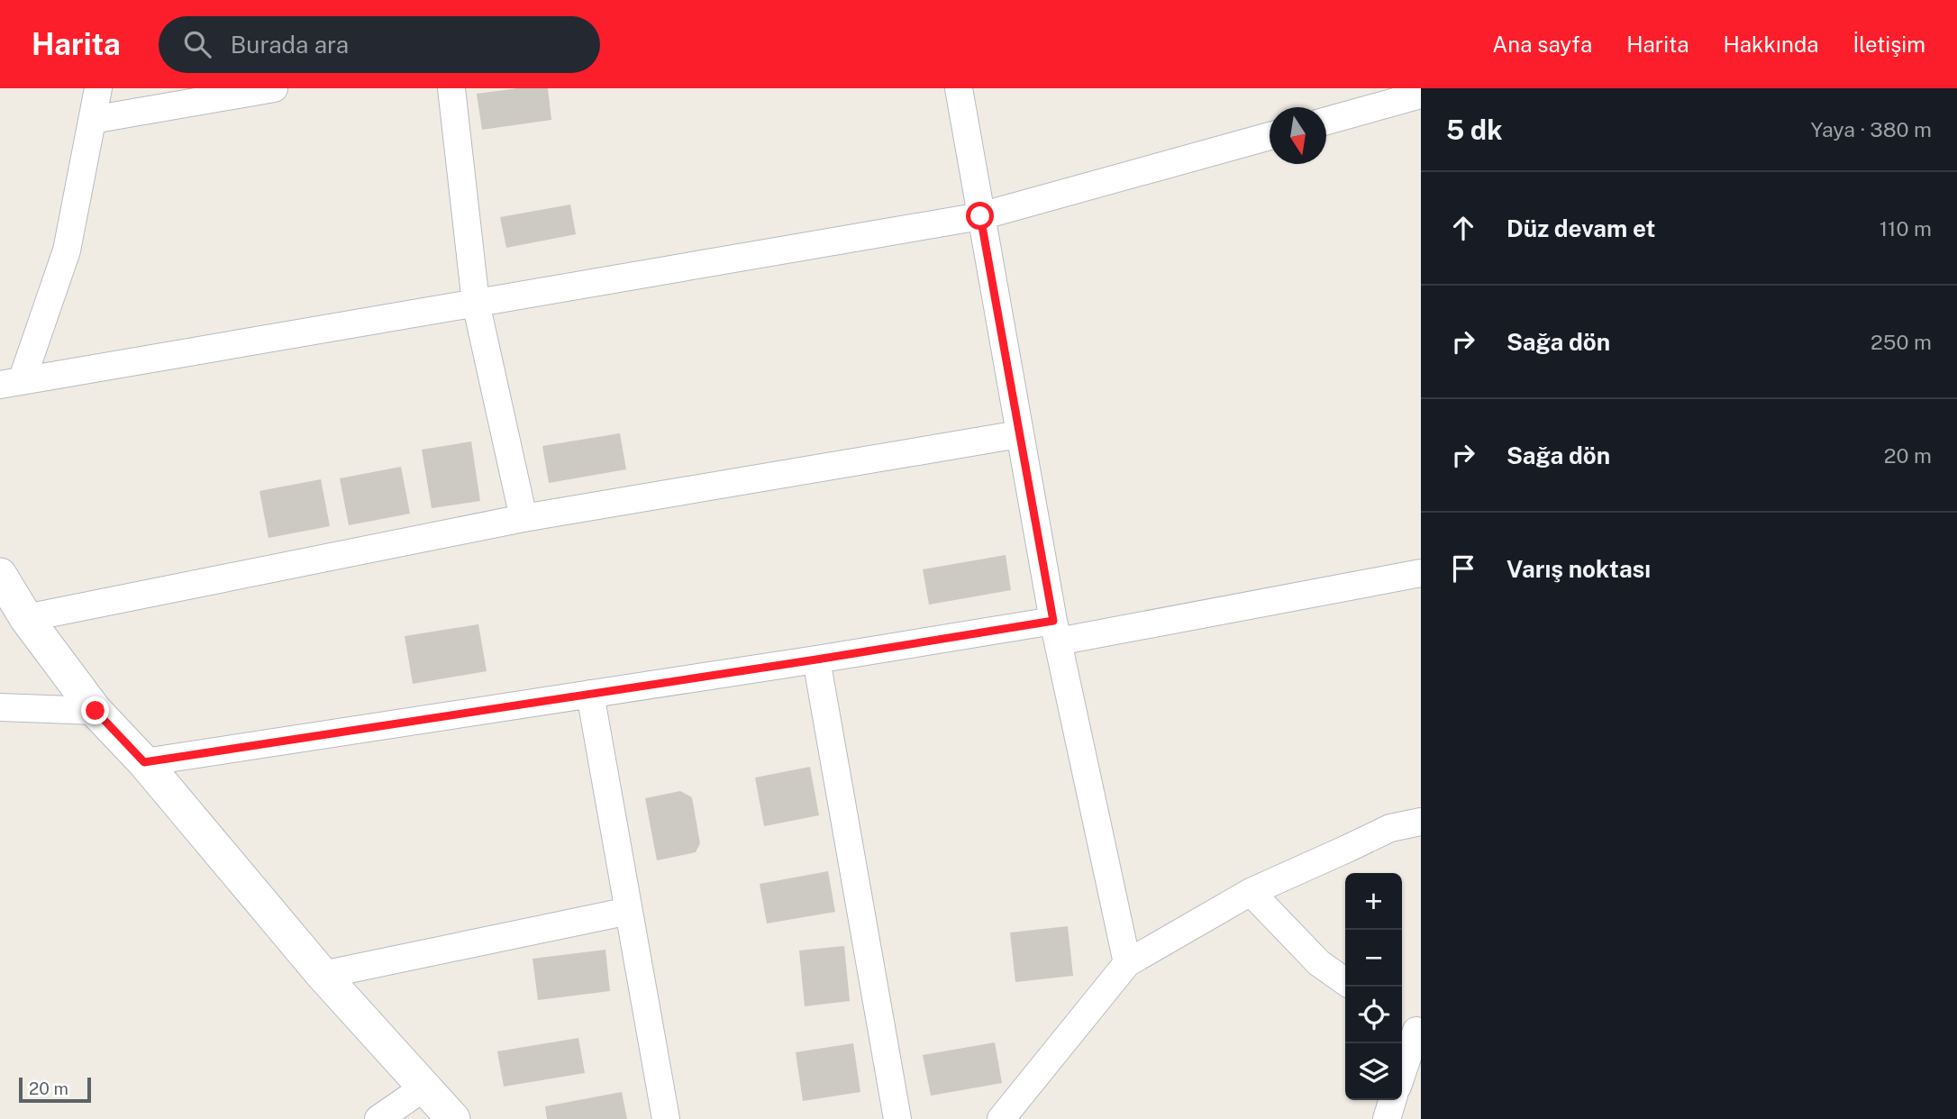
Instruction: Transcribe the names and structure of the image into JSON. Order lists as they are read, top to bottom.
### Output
{
  "scale_bar": "20 m",
  "north": "bottom",
  "page": {
    "header": "Harita",
    "search": "Burada ara",
    "nav": [
      "Ana sayfa",
      "Harita",
      "Hakkında",
      "İletişim"
    ],
    "heading": ["5 dk", "Yaya · 380 m"],
    "list": [
      ["Düz devam et", "110 m"],
      ["Sağa dön", "250 m"],
      ["Sağa dön", "20 m"],
      "Varış noktası"
    ],
    "map_buttons": ["+", "−"],
    "scale": "20 m"
  }
}
